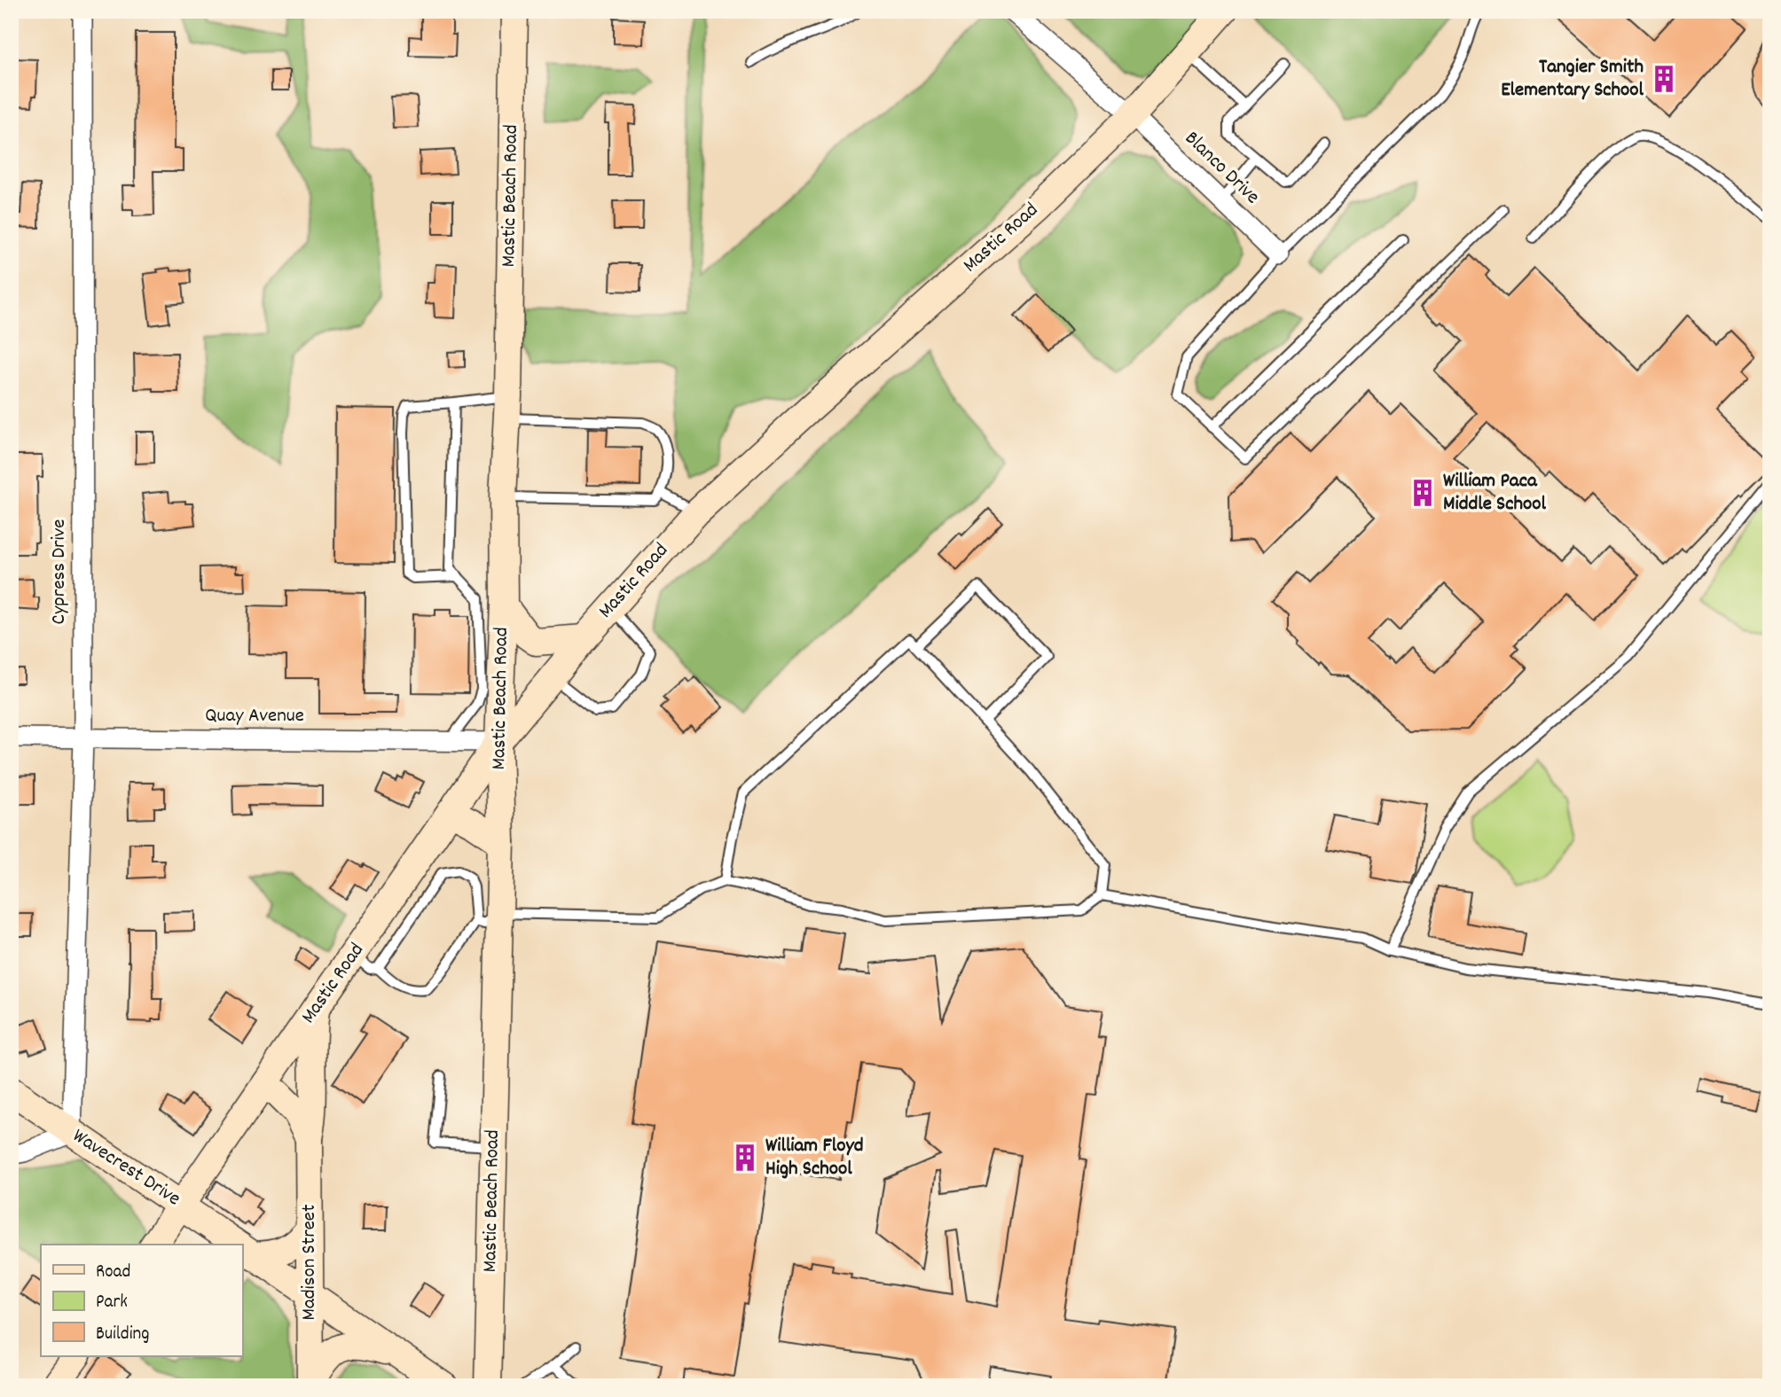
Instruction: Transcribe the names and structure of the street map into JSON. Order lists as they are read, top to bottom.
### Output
{
  "streets": {
    "street": [
      "Blanco Drive",
      "Mastic Beach Road",
      "Mastic Road",
      "Cypress Drive",
      "Quay Avenue",
      "Wavecrest Drive",
      "Madison Street"
    ]
  },
  "crossings": [
    ["Blanco Drive", "Mastic Road"],
    ["Mastic Beach Road", "Mastic Road"],
    ["Mastic Beach Road", "Quay Avenue"],
    ["Mastic Road", "Quay Avenue"],
    ["Mastic Road", "Wavecrest Drive"],
    ["Mastic Road", "Madison Street"],
    ["Cypress Drive", "Quay Avenue"],
    ["Cypress Drive", "Wavecrest Drive"],
    ["Wavecrest Drive", "Madison Street"]
  ],
  "places": {
    "building": ["Tangier Smith Elementary School", "William Paca Middle School", "William Floyd High School"]
  },
  "legend": ["Road", "Park", "Building"]
}
